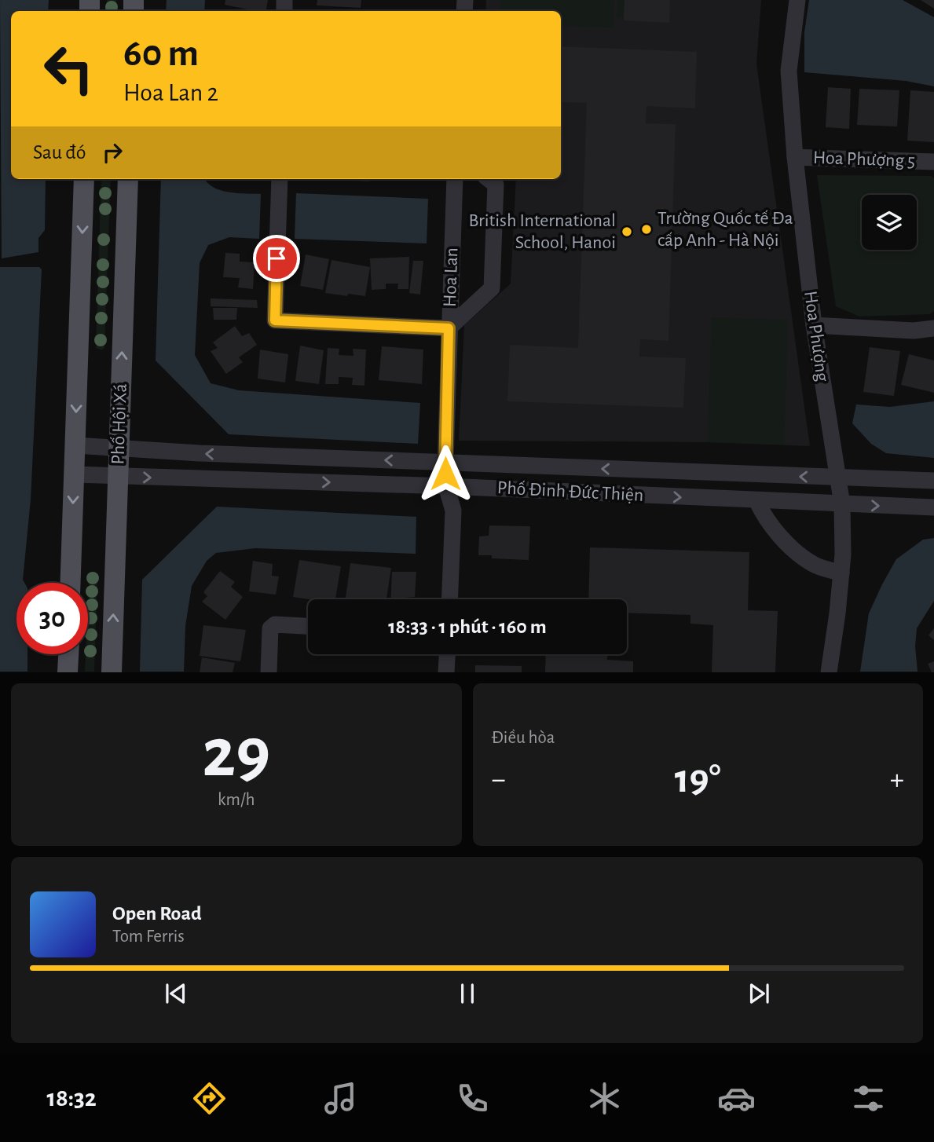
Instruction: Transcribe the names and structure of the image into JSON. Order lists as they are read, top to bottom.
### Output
{
  "streets": {
    "main road": ["Phố Hội Xá"],
    "street": [
      "Hoa Phượng 5",
      "Hoa Lan",
      "Hoa Phượng",
      "Phố Đinh Đức Thiện"
    ]
  },
  "crossings": [
    ["Hoa Phượng 5", "Hoa Phượng"],
    ["Hoa Lan", "Phố Đinh Đức Thiện"],
    ["Hoa Phượng", "Phố Đinh Đức Thiện"],
    ["Phố Hội Xá", "Phố Đinh Đức Thiện"]
  ],
  "places": ["Trường Quốc tế Đa cấp Anh - Hà Nội", "British International School, Hanoi"],
  "page": {
    "turn": ["60 m", "Hoa Lan 2"],
    "then": "Sau đó",
    "limit": "30",
    "trip": "18:33 · 1 phút · 160 m",
    "tile": [
      ["29", "km/h"],
      "Điều hòa"
    ],
    "heat": ["−", "19°", "+"],
    "song": ["Open Road", "Tom Ferris"],
    "tabs": "18:32"
  }
}
